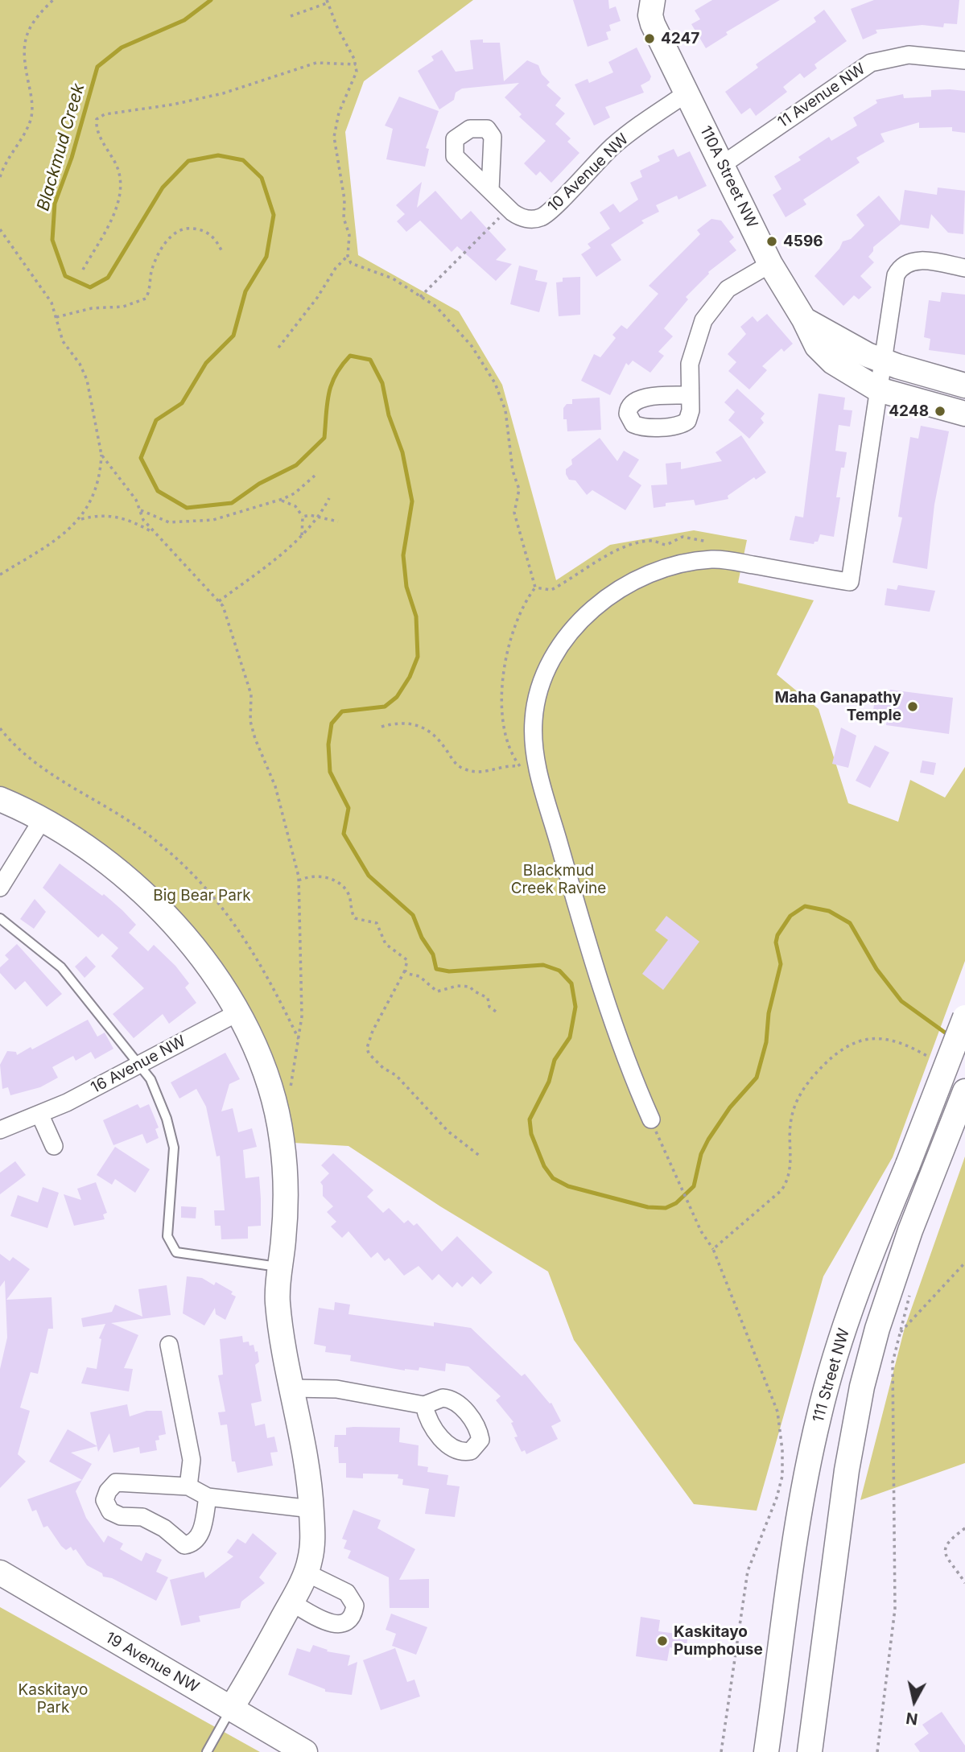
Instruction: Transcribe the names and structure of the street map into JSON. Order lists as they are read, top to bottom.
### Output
{
  "streets": {
    "street": [
      "11 Avenue NW",
      "10 Avenue NW",
      "110A Street NW",
      "16 Avenue NW",
      "111 Street NW",
      "19 Avenue NW"
    ]
  },
  "crossings": [
    ["11 Avenue NW", "110A Street NW"],
    ["10 Avenue NW", "110A Street NW"]
  ],
  "water": ["Blackmud Creek"],
  "parks": ["Blackmud Creek Ravine", "Big Bear Park", "Kaskitayo Park"],
  "places": [
    "4247",
    "4596",
    "4248",
    "Maha Ganapathy Temple",
    "Kaskitayo Pumphouse"
  ],
  "north": "bottom"
}
